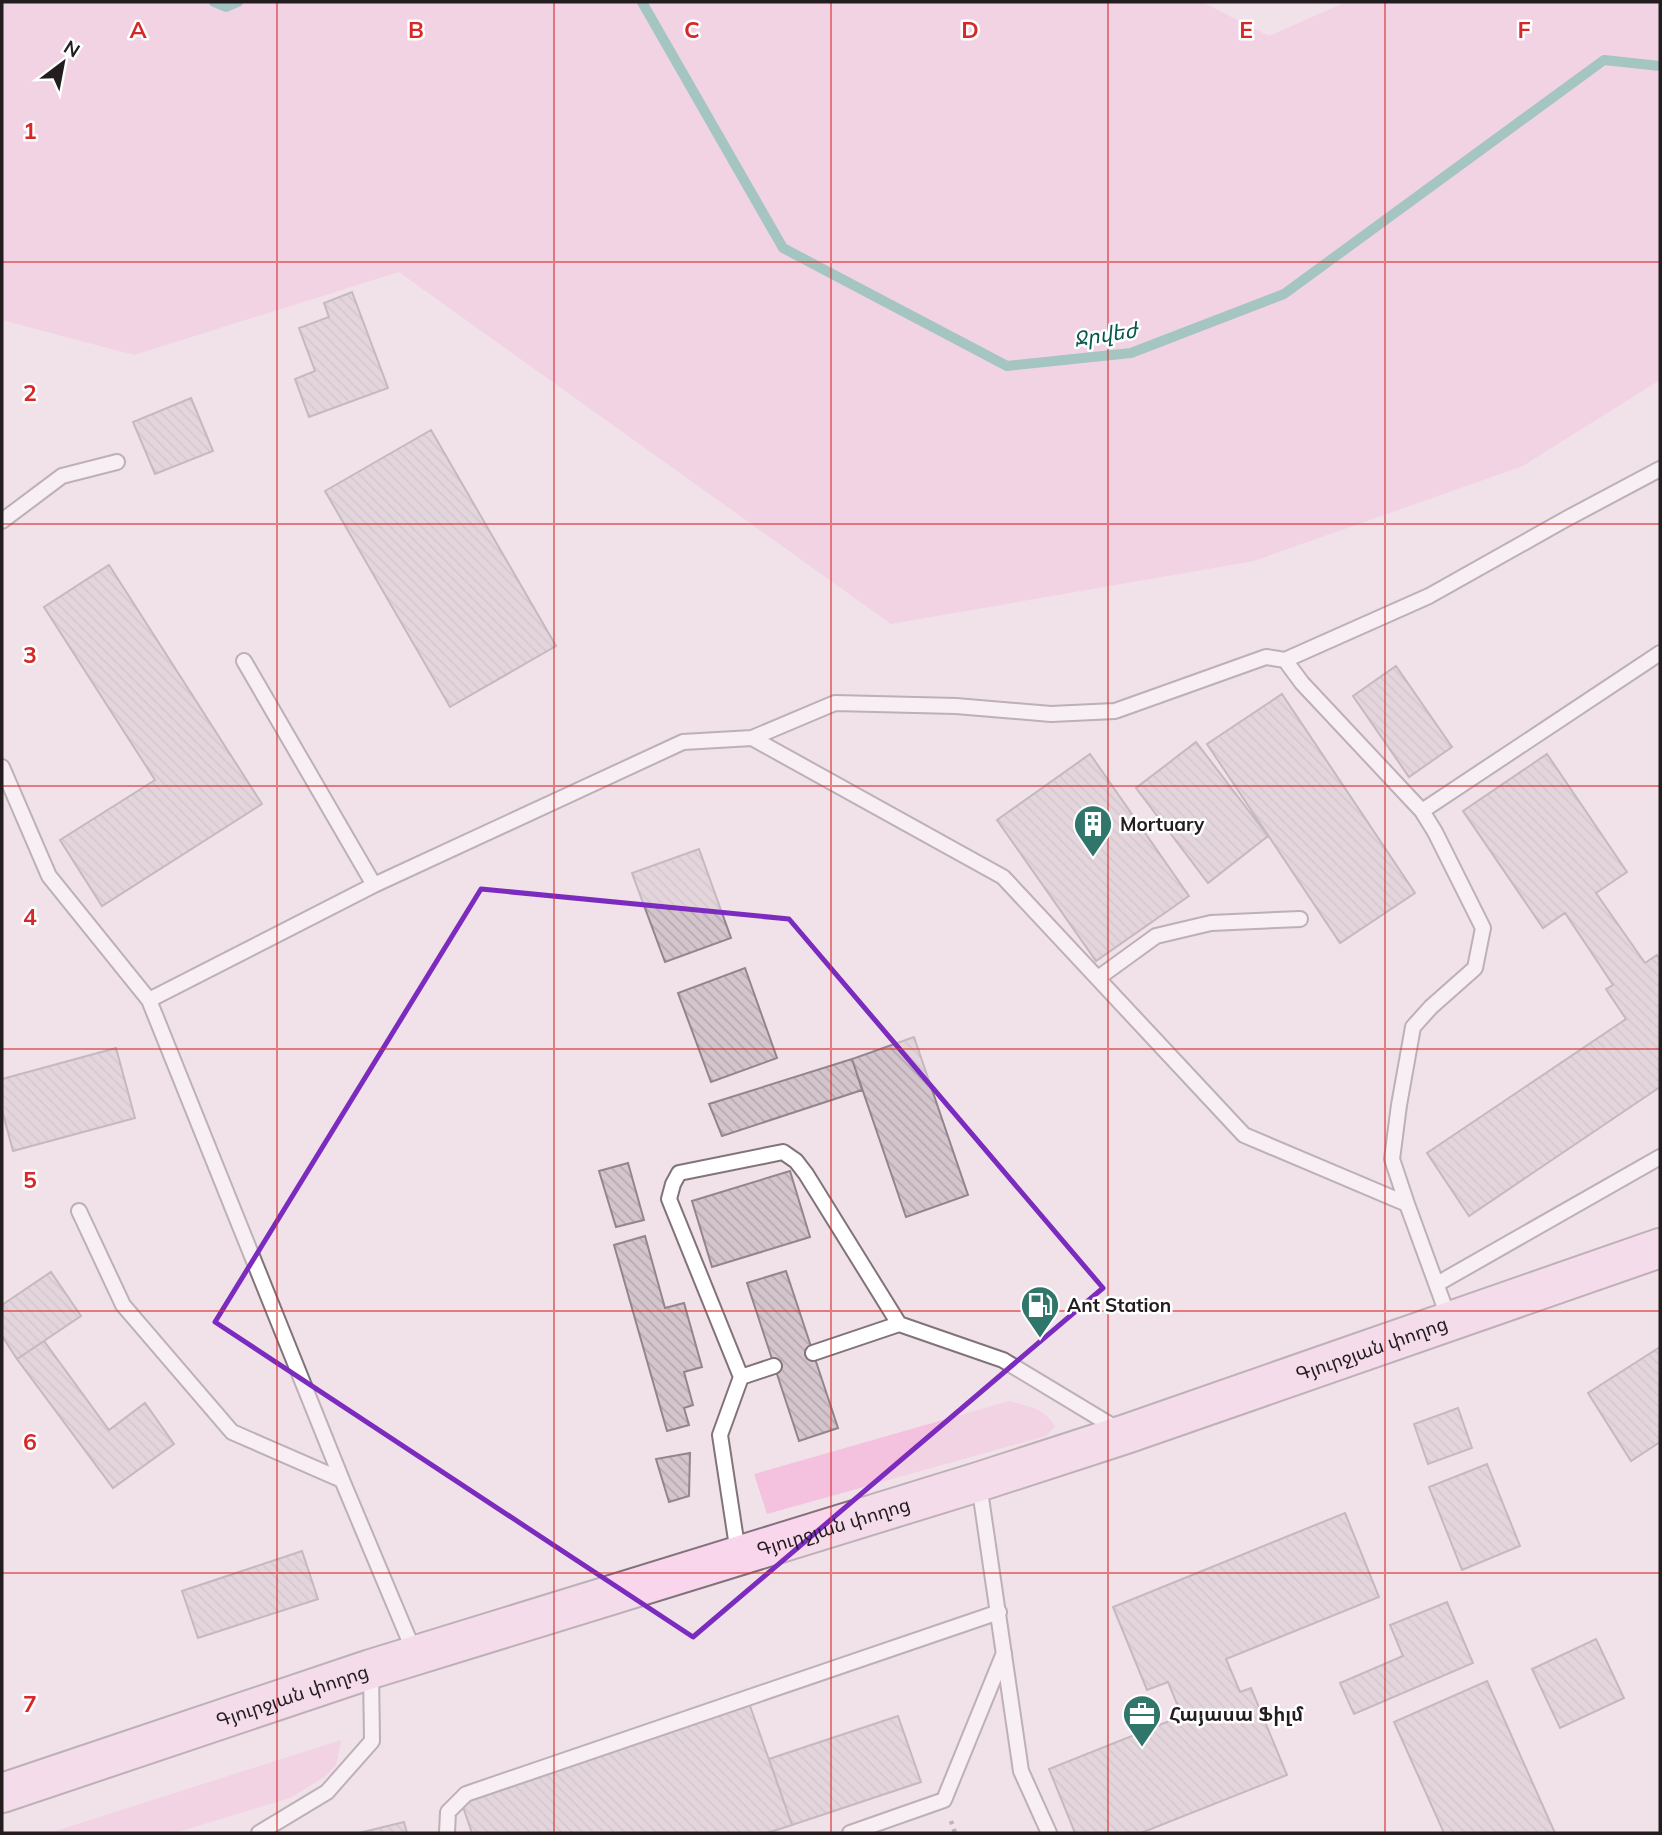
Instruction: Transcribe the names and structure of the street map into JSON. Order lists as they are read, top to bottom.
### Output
{
  "streets": {
    "main road": ["Գյուրջյան փողոց"]
  },
  "water": ["Ջրվեժ"],
  "places": {
    "building": ["Mortuary"],
    "fuel station": ["Ant Station"],
    "office": ["Հայասա Ֆիլմ"]
  },
  "north": "top right",
  "grid": {
    "columns": [
      "A",
      "B",
      "C",
      "D",
      "E",
      "F"
    ],
    "rows": [
      "1",
      "2",
      "3",
      "4",
      "5",
      "6",
      "7"
    ]
  }
}
